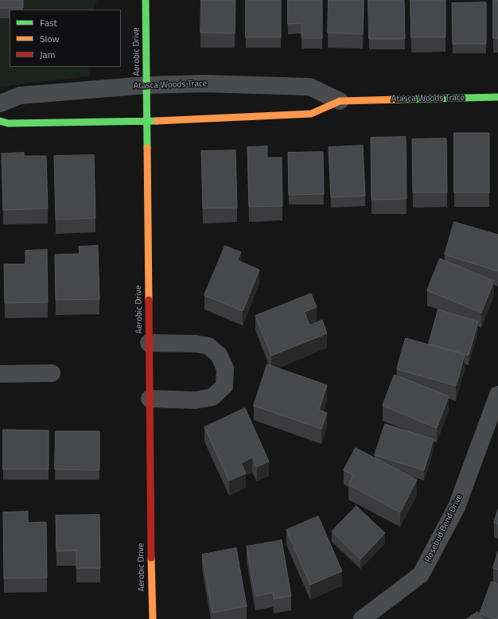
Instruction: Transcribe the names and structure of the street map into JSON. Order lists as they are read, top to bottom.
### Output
{
  "streets": {
    "street": ["Aerobic Drive", "Atasca Woods Trace", "Rosebud Bend Drive"]
  },
  "crossings": [
    ["Aerobic Drive", "Atasca Woods Trace"]
  ],
  "legend": ["Fast", "Slow", "Jam"]
}
